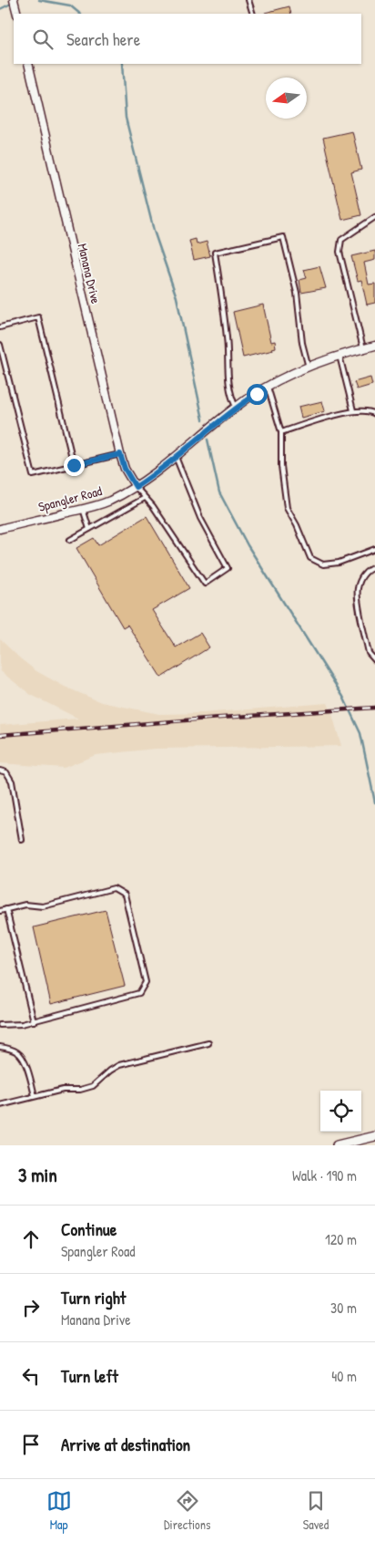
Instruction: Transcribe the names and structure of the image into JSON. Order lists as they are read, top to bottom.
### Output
{
  "streets": {
    "street": ["Manana Drive", "Spangler Road"]
  },
  "crossings": [
    ["Manana Drive", "Spangler Road"]
  ],
  "north": "left",
  "page": {
    "search": "Search here",
    "heading": ["3 min", "Walk · 190 m"],
    "list": [
      ["Continue", "Spangler Road", "120 m"],
      ["Turn right", "Manana Drive", "30 m"],
      ["Turn left", "40 m"],
      "Arrive at destination"
    ],
    "nav": ["Map", "Directions", "Saved"]
  }
}
